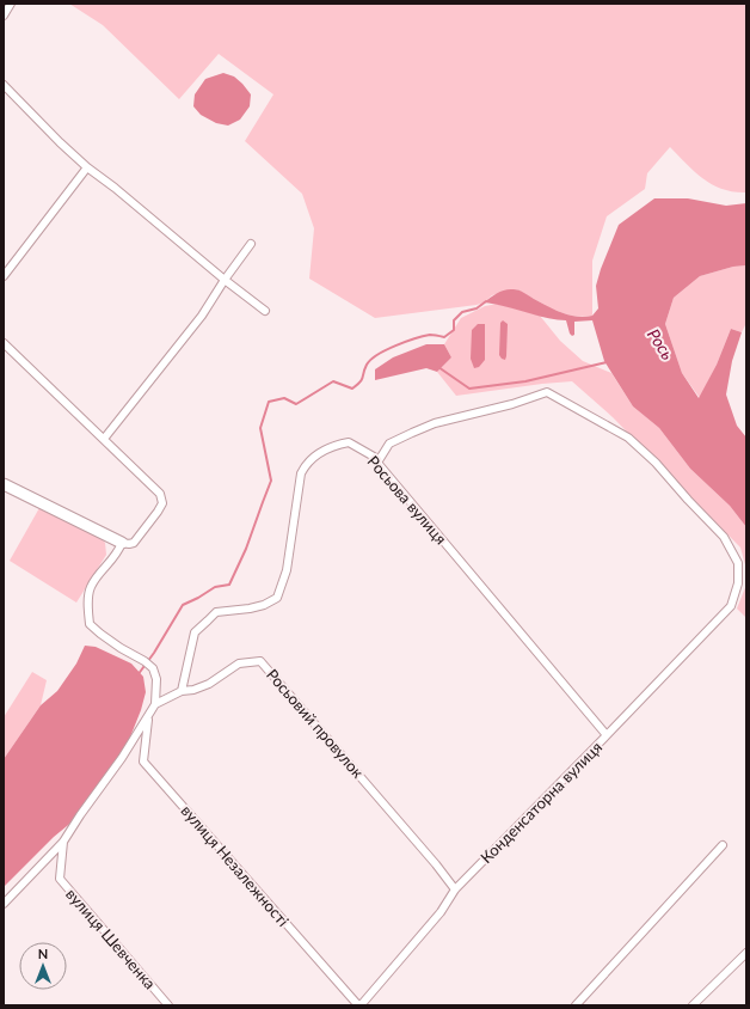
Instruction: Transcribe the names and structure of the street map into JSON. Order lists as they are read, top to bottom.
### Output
{
  "streets": {
    "street": [
      "Росьова вулиця",
      "Росьовий провулок",
      "Конденсаторна вулиця",
      "вулиця Незалежності",
      "вулиця Шевченка"
    ]
  },
  "crossings": [
    ["Росьова вулиця", "Росьовий провулок"],
    ["Росьова вулиця", "Конденсаторна вулиця"],
    ["Росьовий провулок", "Конденсаторна вулиця"],
    ["Конденсаторна вулиця", "вулиця Незалежності"]
  ],
  "water": ["Рось"],
  "north": "top"
}
